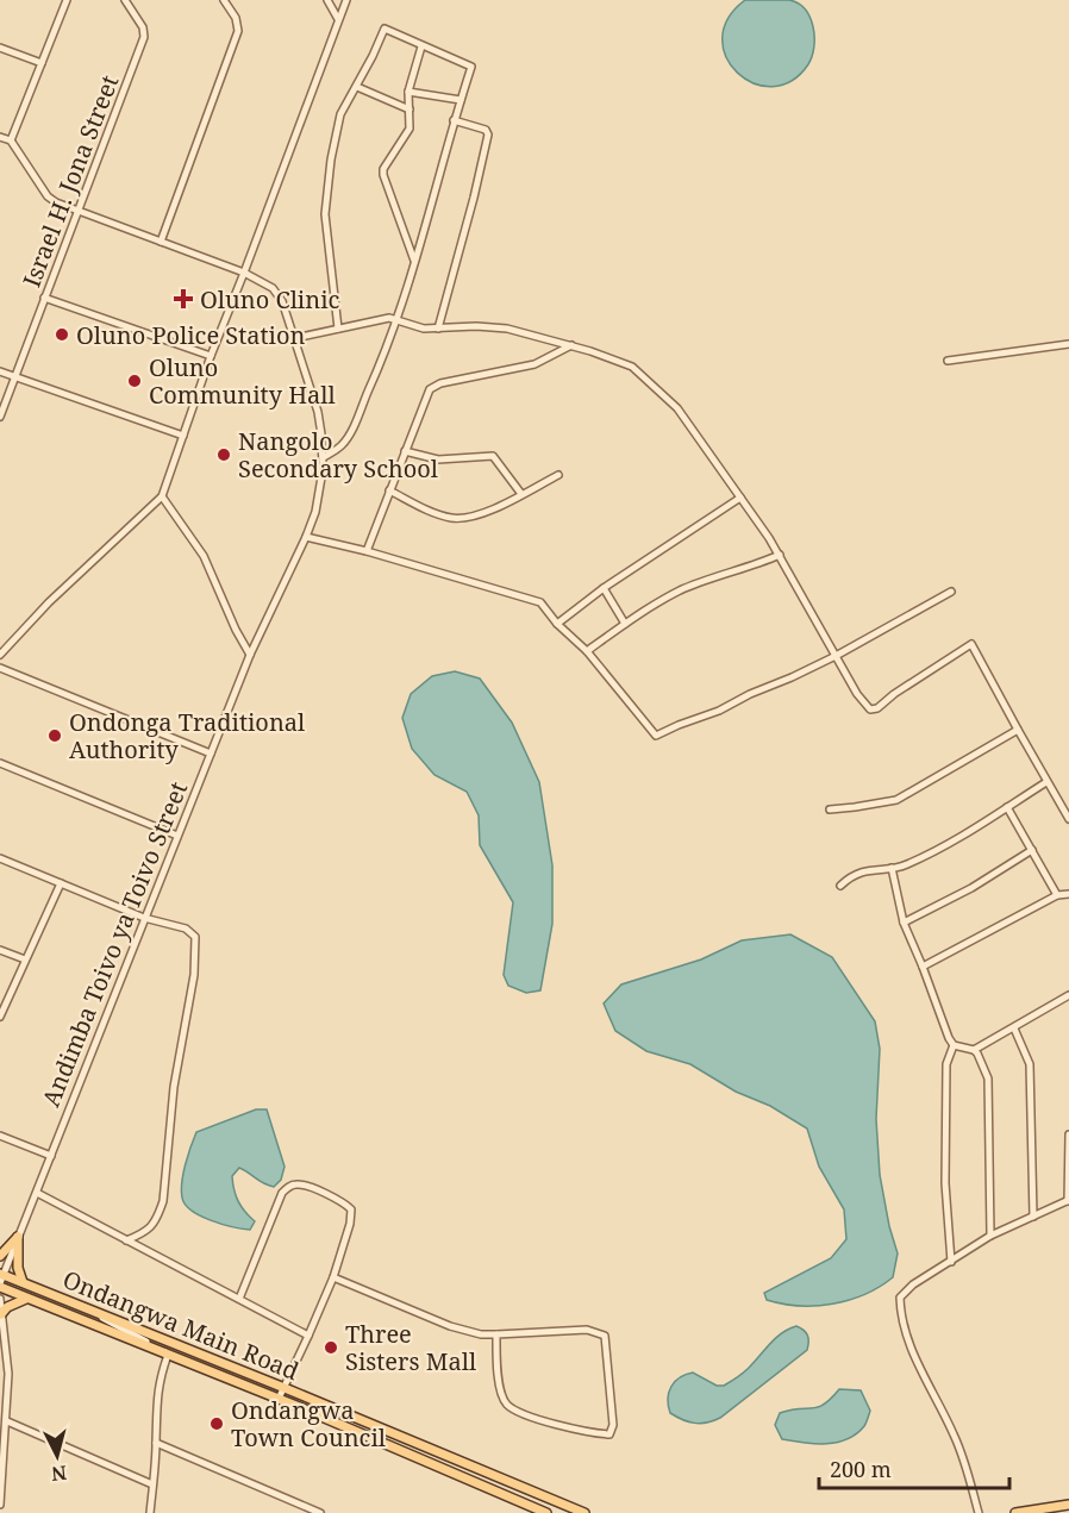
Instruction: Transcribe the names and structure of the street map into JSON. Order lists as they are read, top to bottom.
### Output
{
  "streets": {
    "main road": ["Ondangwa Main Road"],
    "street": ["Israel H. Jona Street", "Andimba Toivo ya Toivo Street"]
  },
  "crossings": [
    ["Israel H. Jona Street", "Andimba Toivo ya Toivo Street"],
    ["Andimba Toivo ya Toivo Street", "Ondangwa Main Road"]
  ],
  "places": {
    "health": ["Oluno Clinic"],
    "other": [
      "Oluno Police Station",
      "Oluno Community Hall",
      "Nangolo Secondary School",
      "Ondonga Traditional Authority",
      "Three Sisters Mall",
      "Ondangwa Town Council"
    ]
  },
  "scale_bar": "200 m",
  "north": "bottom"
}
